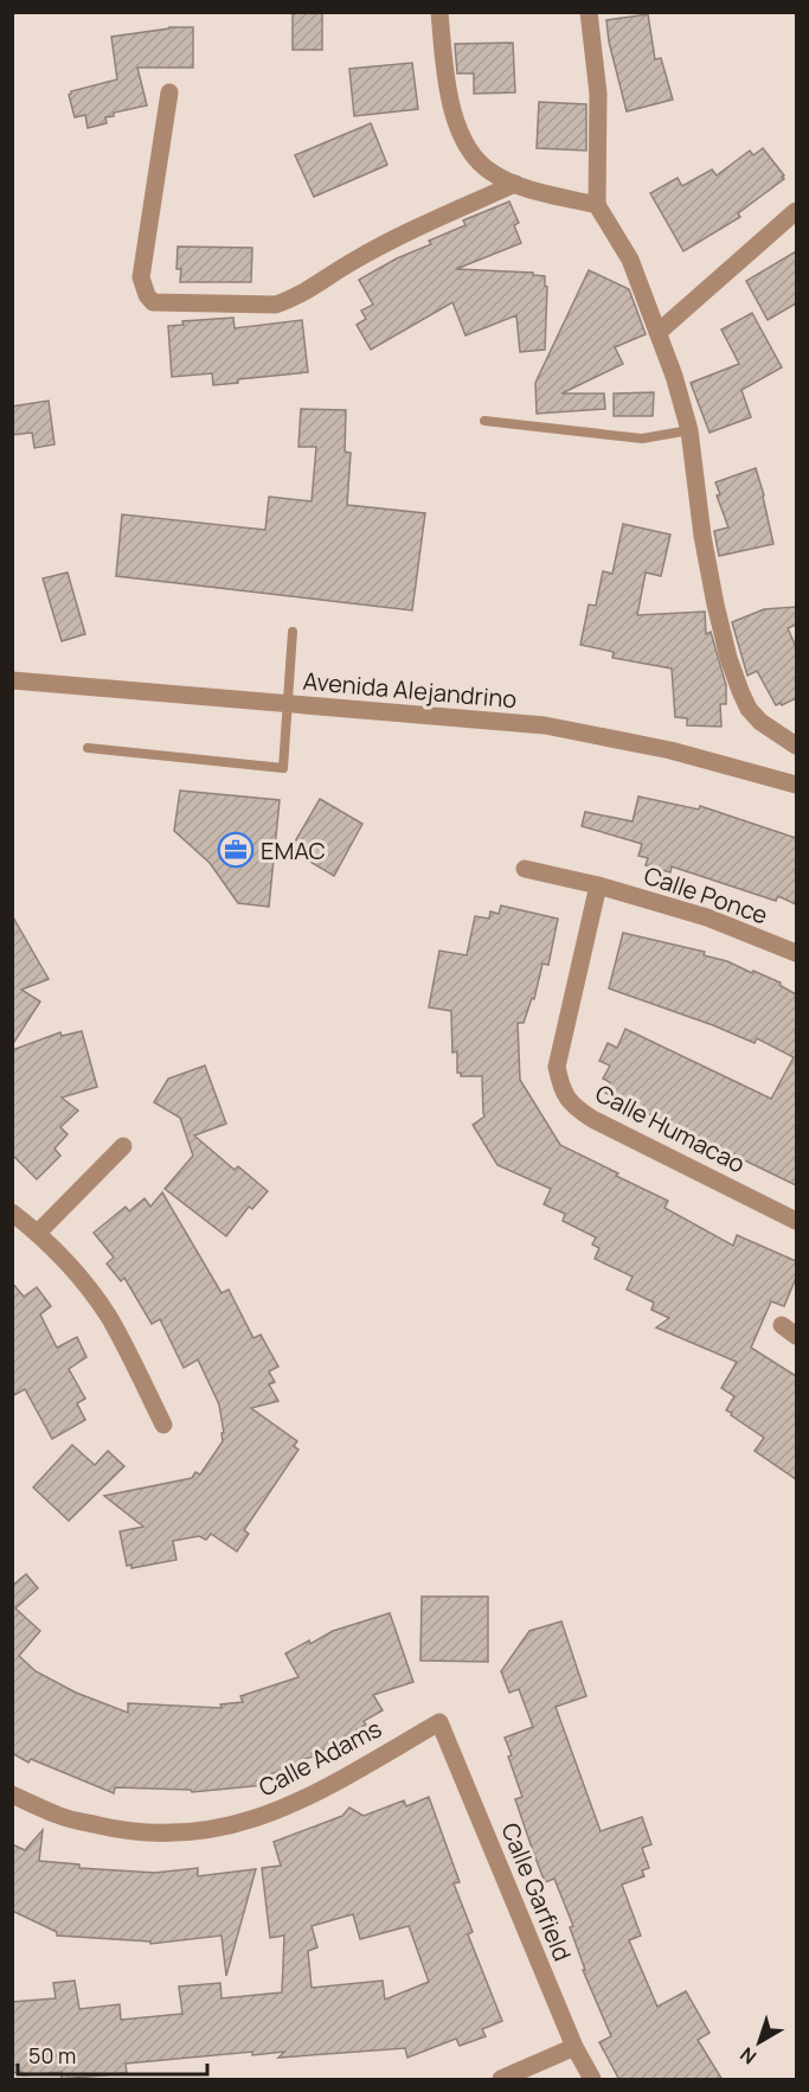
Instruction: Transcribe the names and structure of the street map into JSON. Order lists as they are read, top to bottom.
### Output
{
  "streets": {
    "street": [
      "Avenida Alejandrino",
      "Calle Ponce",
      "Calle Humacao",
      "Calle Adams",
      "Calle Garfield"
    ]
  },
  "crossings": [
    ["Calle Ponce", "Calle Humacao"],
    ["Calle Adams", "Calle Garfield"]
  ],
  "places": {
    "office": ["EMAC"]
  },
  "scale_bar": "50 m",
  "north": "bottom left"
}
